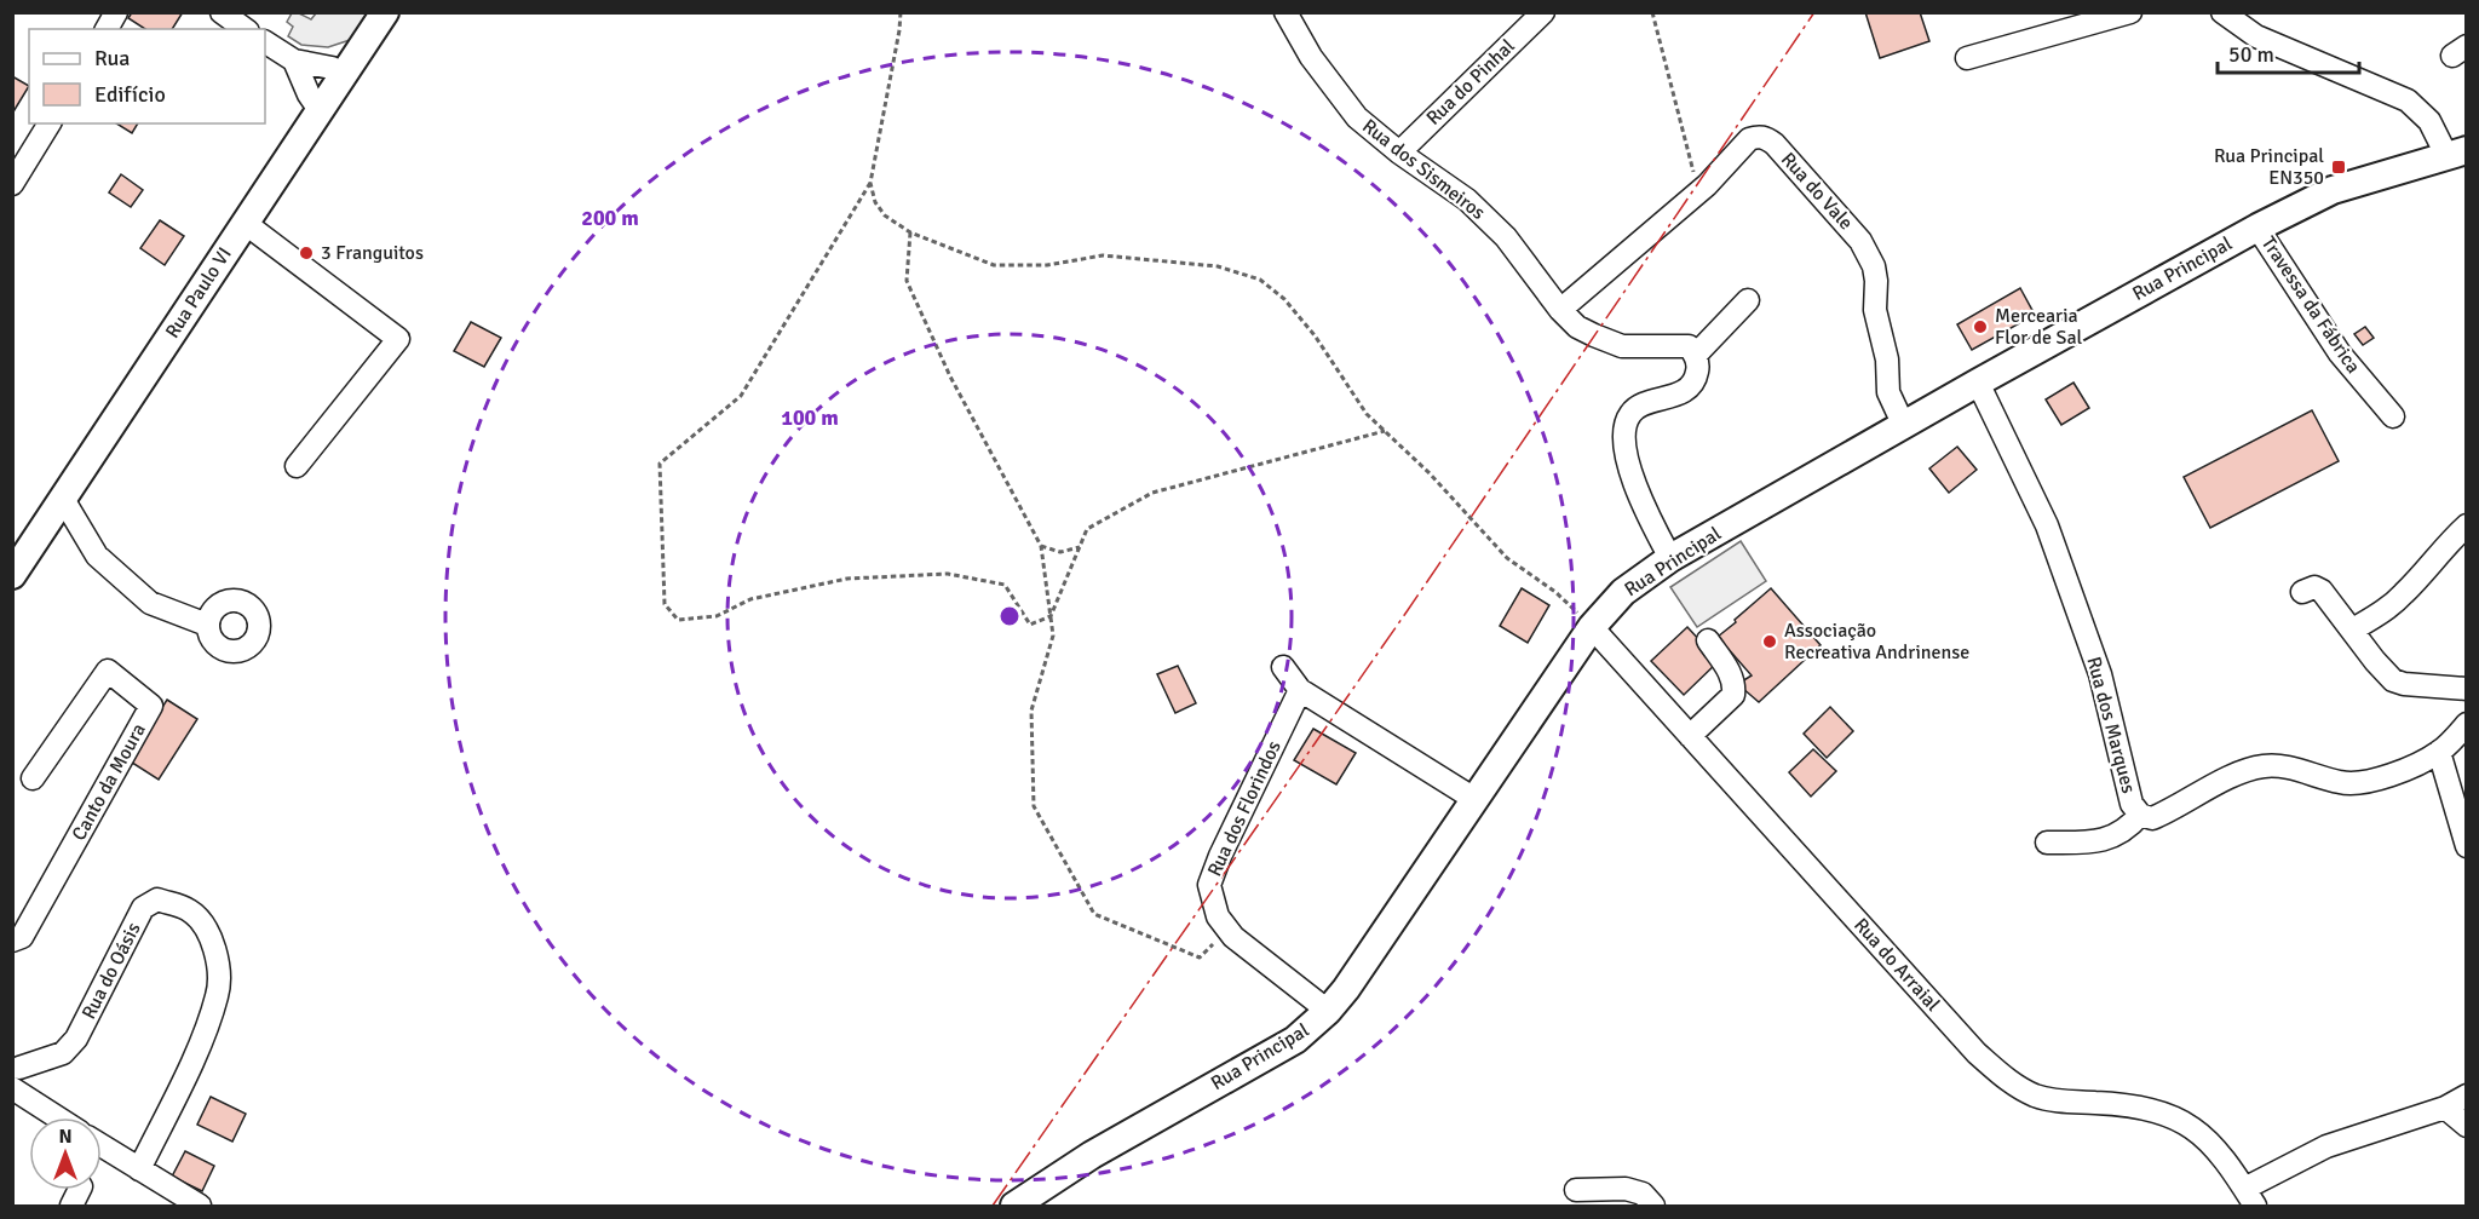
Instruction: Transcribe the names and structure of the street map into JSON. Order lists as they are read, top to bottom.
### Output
{
  "streets": {
    "main road": ["Rua Principal", "Rua Paulo VI"],
    "street": [
      "Rua do Pinhal",
      "Rua dos Sismeiros",
      "Rua do Vale",
      "Travessa da Fábrica",
      "Rua dos Marques",
      "Canto da Moura",
      "Rua dos Florindos",
      "Rua do Arraial",
      "Rua do Oásis"
    ]
  },
  "crossings": [
    ["Rua do Pinhal", "Rua dos Sismeiros"],
    ["Rua dos Sismeiros", "Rua do Vale"],
    ["Rua do Vale", "Rua Principal"],
    ["Rua Principal", "Travessa da Fábrica"],
    ["Rua Principal", "Rua dos Marques"],
    ["Rua Principal", "Rua dos Florindos"],
    ["Rua Principal", "Rua do Arraial"]
  ],
  "places": {
    "transit": ["Rua Principal EN350"],
    "other": ["3 Franguitos", "Mercearia Flor de Sal", "Associação Recreativa Andrinense"]
  },
  "legend": ["Rua", "Edifício"],
  "scale_bar": "50 m",
  "north": "top",
  "rings": ["200 m", "100 m"]
}
